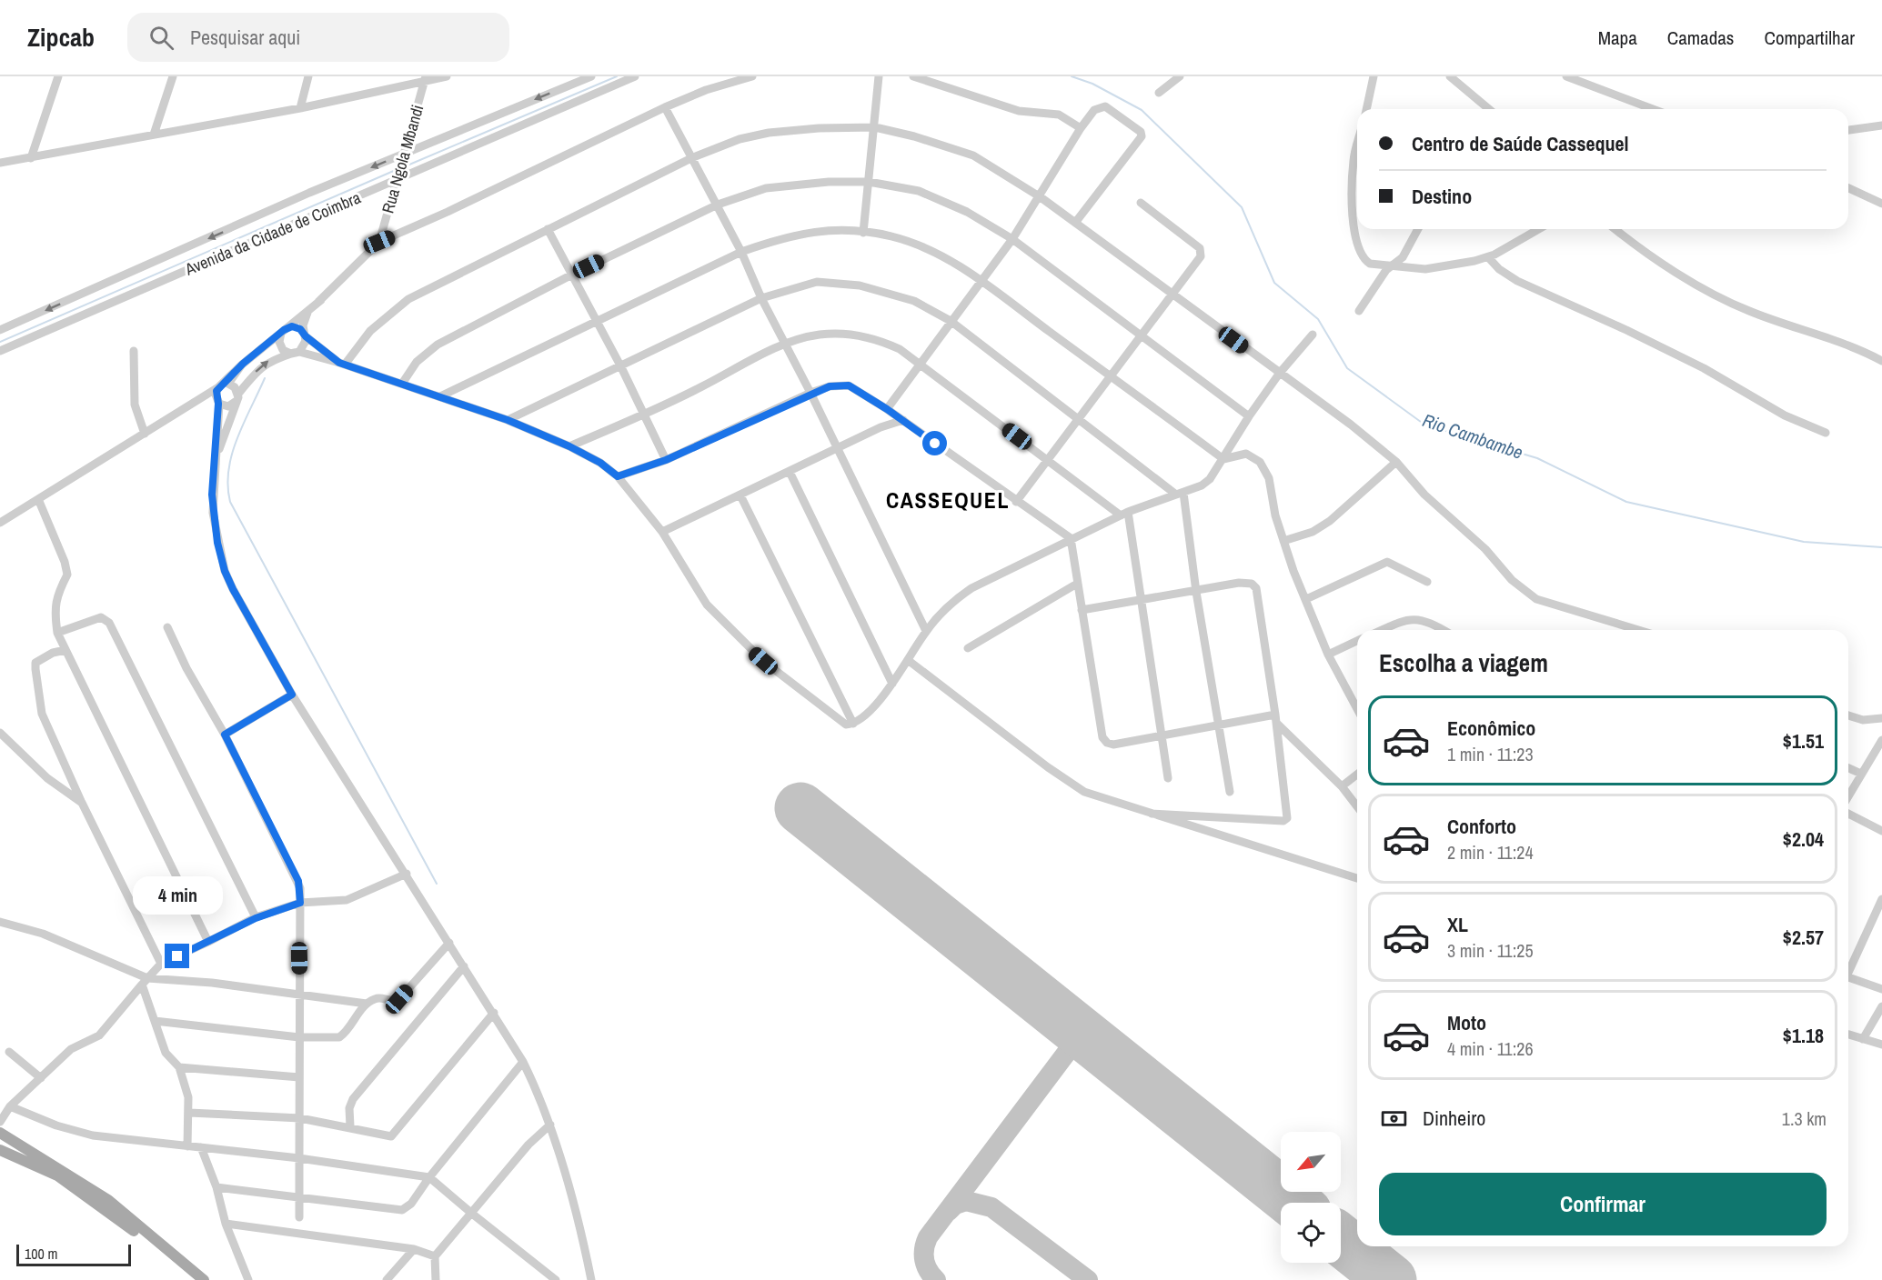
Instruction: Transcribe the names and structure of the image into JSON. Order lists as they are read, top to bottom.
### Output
{
  "streets": {
    "street": ["Rua Ngola Mbandi", "Avenida da Cidade de Coimbra"]
  },
  "crossings": [
    ["Rua Ngola Mbandi", "Avenida da Cidade de Coimbra"]
  ],
  "districts": ["CASSEQUEL"],
  "water": ["Rio Cambambe"],
  "scale_bar": "100 m",
  "north": "bottom left",
  "page": {
    "header": "Zipcab",
    "search": "Pesquisar aqui",
    "nav": ["Mapa", "Camadas", "Compartilhar"],
    "banner": ["Centro de Saúde Cassequel", "Destino"],
    "heading": "Escolha a viagem",
    "list": [
      {
        "name": "Econômico",
        "note": "1 min · 11:23",
        "value": "$1.51"
      },
      {
        "name": "Conforto",
        "note": "2 min · 11:24",
        "value": "$2.04"
      },
      {
        "name": "XL",
        "note": "3 min · 11:25",
        "value": "$2.57"
      },
      {
        "name": "Moto",
        "note": "4 min · 11:26",
        "value": "$1.18"
      }
    ],
    "bubble": "4 min",
    "pay": ["Dinheiro", "1.3 km"],
    "buttons": "Confirmar",
    "scale": "100 m"
  }
}
